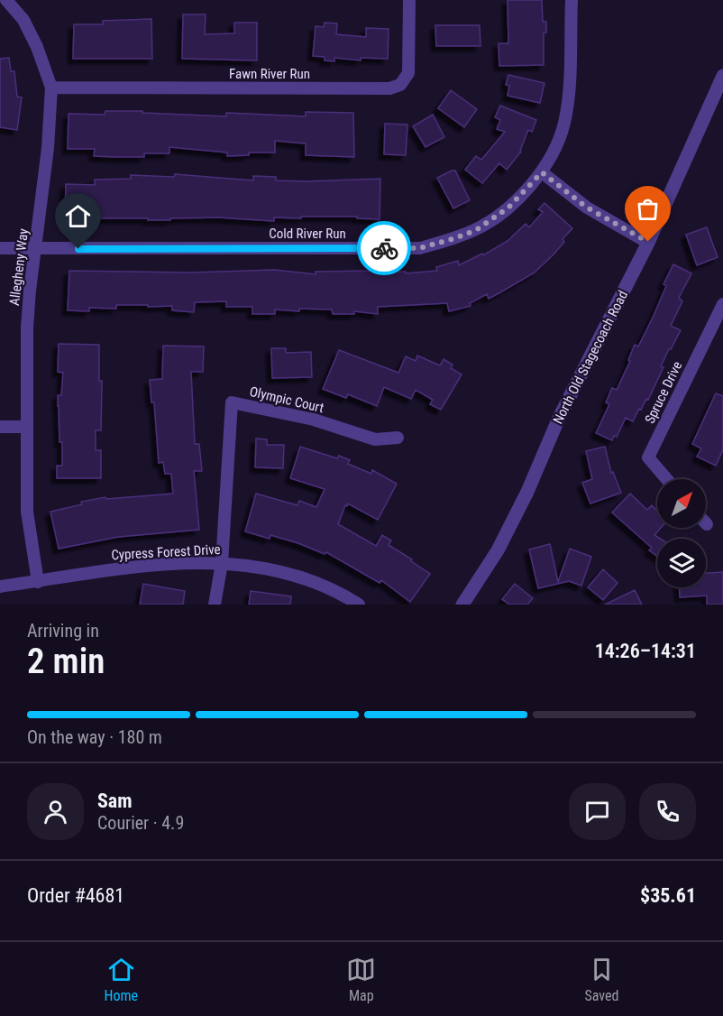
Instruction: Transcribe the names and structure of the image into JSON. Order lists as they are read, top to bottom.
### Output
{
  "streets": {
    "street": [
      "Fawn River Run",
      "Cold River Run",
      "Allegheny Way",
      "North Old Stagecoach Road",
      "Spruce Drive",
      "Olympic Court",
      "Cypress Forest Drive"
    ]
  },
  "crossings": [
    ["Fawn River Run", "Allegheny Way"],
    ["Cold River Run", "Allegheny Way"],
    ["Allegheny Way", "Cypress Forest Drive"],
    ["Olympic Court", "Cypress Forest Drive"]
  ],
  "north": "top right",
  "page": {
    "heading": ["2 min", "Arriving in", "14:26–14:31"],
    "panel": [
      "Sam",
      "Courier · 4.9",
      "Order #4681",
      "$35.61"
    ],
    "bar": "On the way · 180 m",
    "tabs": ["Home", "Map", "Saved"]
  }
}
